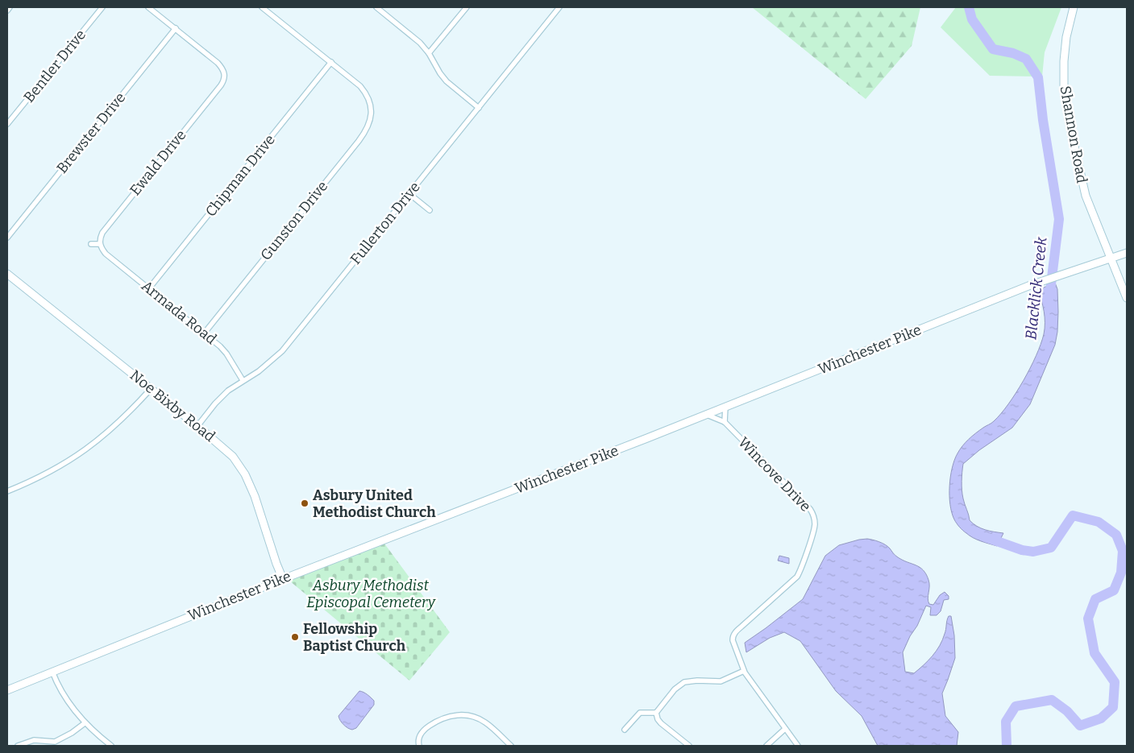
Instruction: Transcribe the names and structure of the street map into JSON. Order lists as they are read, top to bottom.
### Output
{
  "streets": {
    "main road": ["Shannon Road", "Winchester Pike", "Noe Bixby Road"],
    "street": [
      "Bentler Drive",
      "Brewster Drive",
      "Ewald Drive",
      "Chipman Drive",
      "Gunston Drive",
      "Fullerton Drive",
      "Armada Road",
      "Wincove Drive"
    ]
  },
  "crossings": [
    ["Brewster Drive", "Ewald Drive"],
    ["Shannon Road", "Winchester Pike"],
    ["Ewald Drive", "Armada Road"],
    ["Chipman Drive", "Gunston Drive"],
    ["Chipman Drive", "Armada Road"],
    ["Gunston Drive", "Armada Road"],
    ["Fullerton Drive", "Armada Road"],
    ["Fullerton Drive", "Noe Bixby Road"],
    ["Winchester Pike", "Noe Bixby Road"],
    ["Winchester Pike", "Wincove Drive"]
  ],
  "water": ["Blacklick Creek"],
  "parks": ["Asbury Methodist Episcopal Cemetery"],
  "places": ["Asbury United Methodist Church", "Fellowship Baptist Church"]
}
